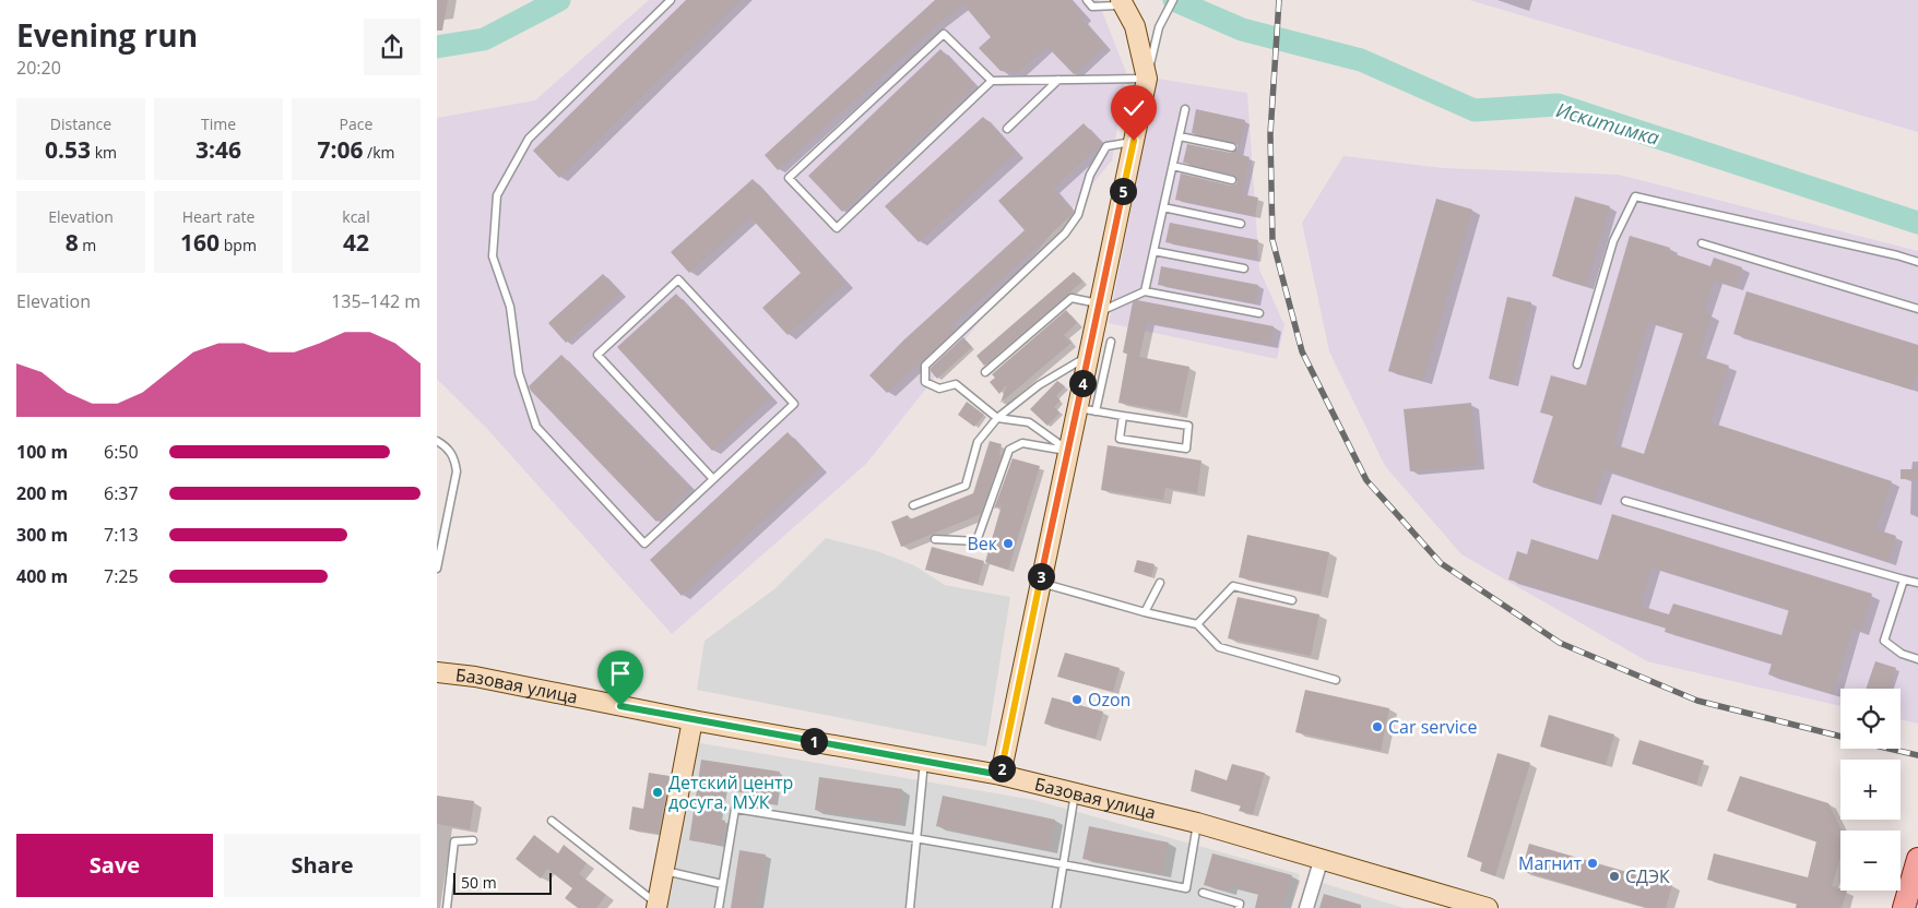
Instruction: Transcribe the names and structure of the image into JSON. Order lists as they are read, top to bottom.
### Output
{
  "streets": {
    "main road": ["Базовая улица"]
  },
  "water": ["Искитимка"],
  "places": [
    "Век",
    "Ozon",
    "Car service",
    "Детский центр досуга, МУК",
    "Магнит",
    "СДЭК"
  ],
  "scale_bar": "50 m",
  "page": {
    "heading": ["Evening run", "20:20"],
    "stats": [
      ["Distance", "0.53 km"],
      ["Time", "3:46"],
      ["Pace", "7:06 /km"],
      ["Elevation", "8 m"],
      ["Heart rate", "160 bpm"],
      ["kcal", "42"]
    ],
    "pins": [
      "5",
      "4",
      "3",
      "1",
      "2"
    ],
    "chart": ["Elevation", "135–142 m"],
    "list": [
      {
        "name": "100 m",
        "note": "6:50"
      },
      {
        "name": "200 m",
        "note": "6:37"
      },
      {
        "name": "300 m",
        "note": "7:13"
      },
      {
        "name": "400 m",
        "note": "7:25"
      }
    ],
    "map_buttons": ["+", "−"],
    "buttons": ["Save", "Share"],
    "scale": "50 m"
  }
}
